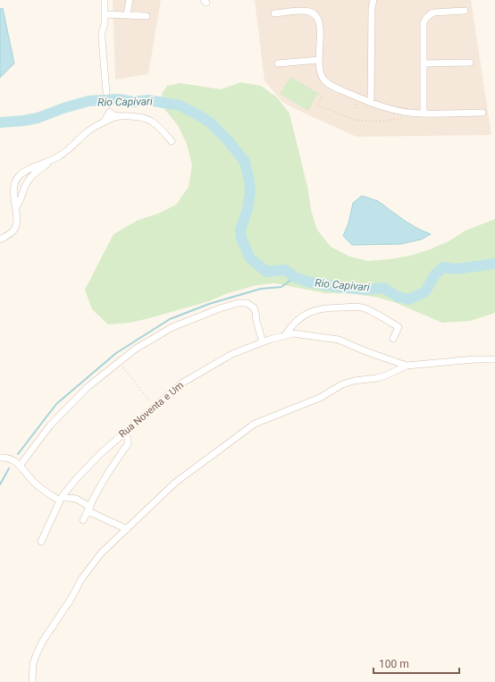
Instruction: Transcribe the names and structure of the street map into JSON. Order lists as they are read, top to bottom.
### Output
{
  "streets": {
    "street": ["Rua Noventa e Um"]
  },
  "water": ["Rio Capivari"],
  "scale_bar": "100 m"
}
